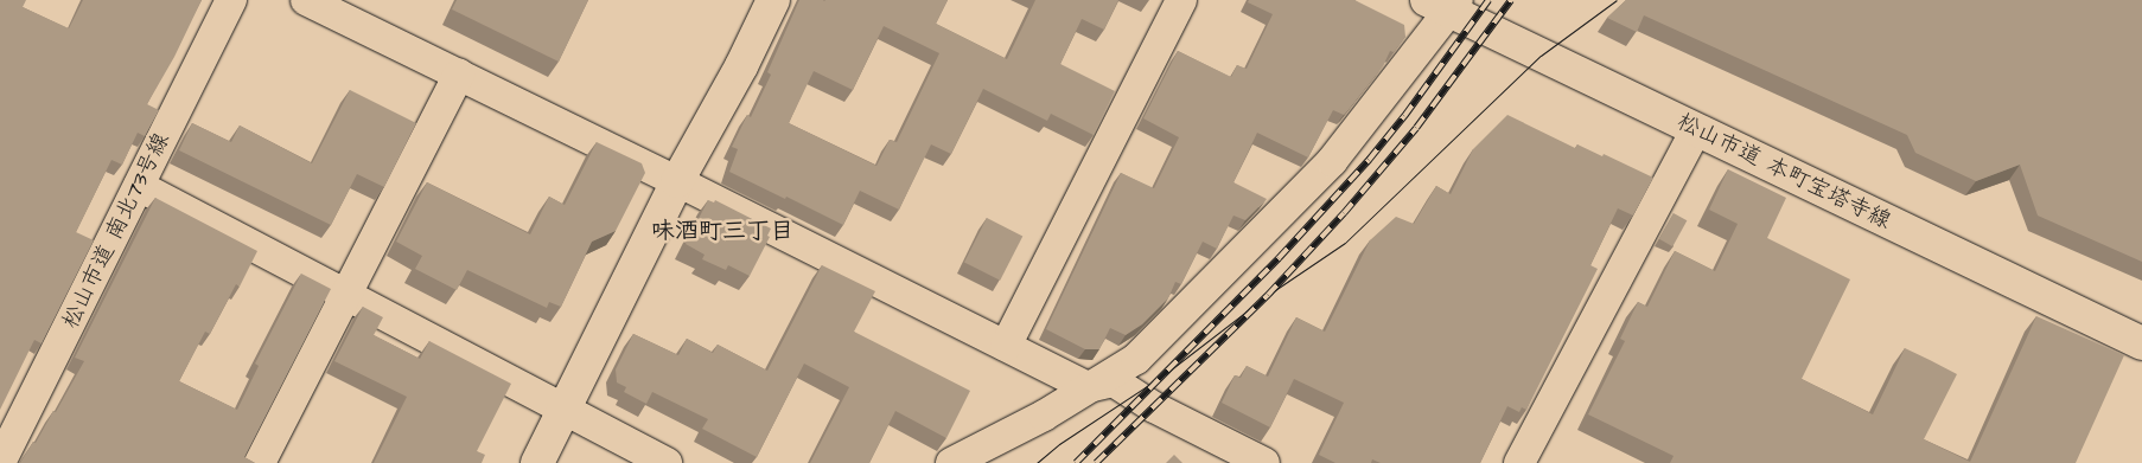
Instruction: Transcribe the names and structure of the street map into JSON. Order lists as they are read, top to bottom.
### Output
{
  "streets": {
    "street": ["松山市道 本町宝塔寺線", "松山市道 南北73号線"]
  },
  "districts": ["味酒町三丁目"]
}
